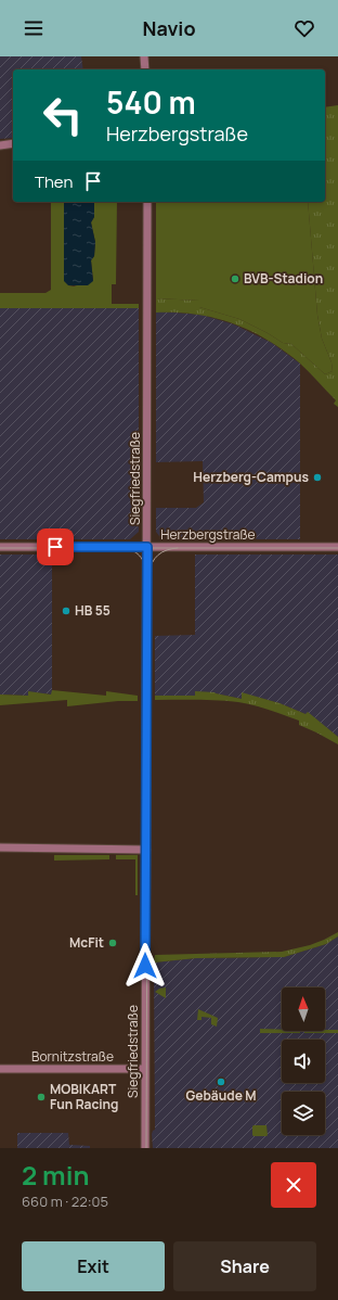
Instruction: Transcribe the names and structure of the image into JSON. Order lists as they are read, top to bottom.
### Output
{
  "streets": {
    "street": ["Siegfriedstraße", "Herzbergstraße", "Bornitzstraße"]
  },
  "crossings": [
    ["Siegfriedstraße", "Herzbergstraße"],
    ["Siegfriedstraße", "Bornitzstraße"]
  ],
  "places": [
    "BVB-Stadion",
    "Herzberg-Campus",
    "HB 55",
    "McFit",
    "Gebäude M",
    "MOBIKART Fun Racing"
  ],
  "north": "top",
  "page": {
    "header": "Navio",
    "turn": ["540 m", "Herzbergstraße"],
    "then": "Then",
    "heading": ["2 min", "660 m · 22:05"],
    "buttons": ["Exit", "Share"]
  }
}
